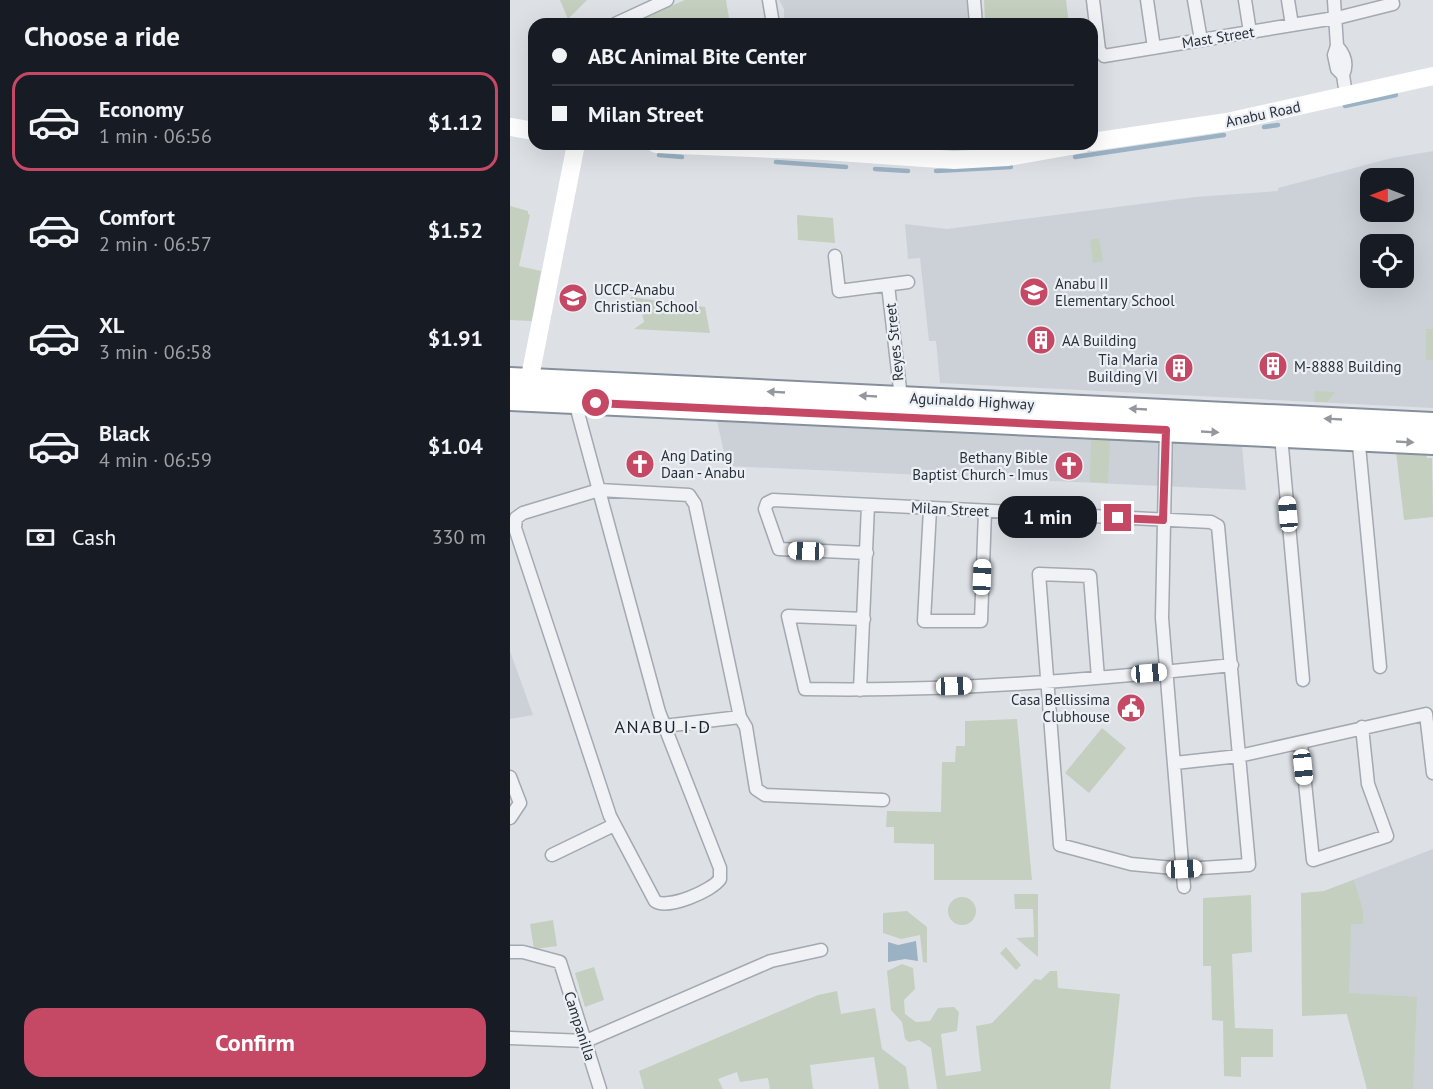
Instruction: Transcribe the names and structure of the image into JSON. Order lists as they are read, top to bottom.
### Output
{
  "streets": {
    "highway": ["Aguinaldo Highway"],
    "street": [
      "Mast Street",
      "Anabu Road",
      "Reyes Street",
      "Milan Street",
      "Campanilla"
    ]
  },
  "crossings": [
    ["Reyes Street", "Aguinaldo Highway"]
  ],
  "districts": ["ANABU I-D"],
  "places": {
    "school or university": ["Anabu II Elementary School", "UCCP-Anabu Christian School"],
    "building": ["AA Building", "M-8888 Building", "Tia Maria Building VI"],
    "church": ["Ang Dating Daan - Anabu", "Bethany Bible Baptist Church - Imus"],
    "public building": ["Casa Bellissima Clubhouse"]
  },
  "north": "left",
  "page": {
    "heading": "Choose a ride",
    "banner": ["ABC Animal Bite Center", "Milan Street"],
    "list": [
      {
        "name": "Economy",
        "note": "1 min · 06:56",
        "value": "$1.12"
      },
      {
        "name": "Comfort",
        "note": "2 min · 06:57",
        "value": "$1.52"
      },
      {
        "name": "XL",
        "note": "3 min · 06:58",
        "value": "$1.91"
      },
      {
        "name": "Black",
        "note": "4 min · 06:59",
        "value": "$1.04"
      }
    ],
    "bubble": "1 min",
    "pay": ["Cash", "330 m"],
    "buttons": "Confirm"
  }
}
